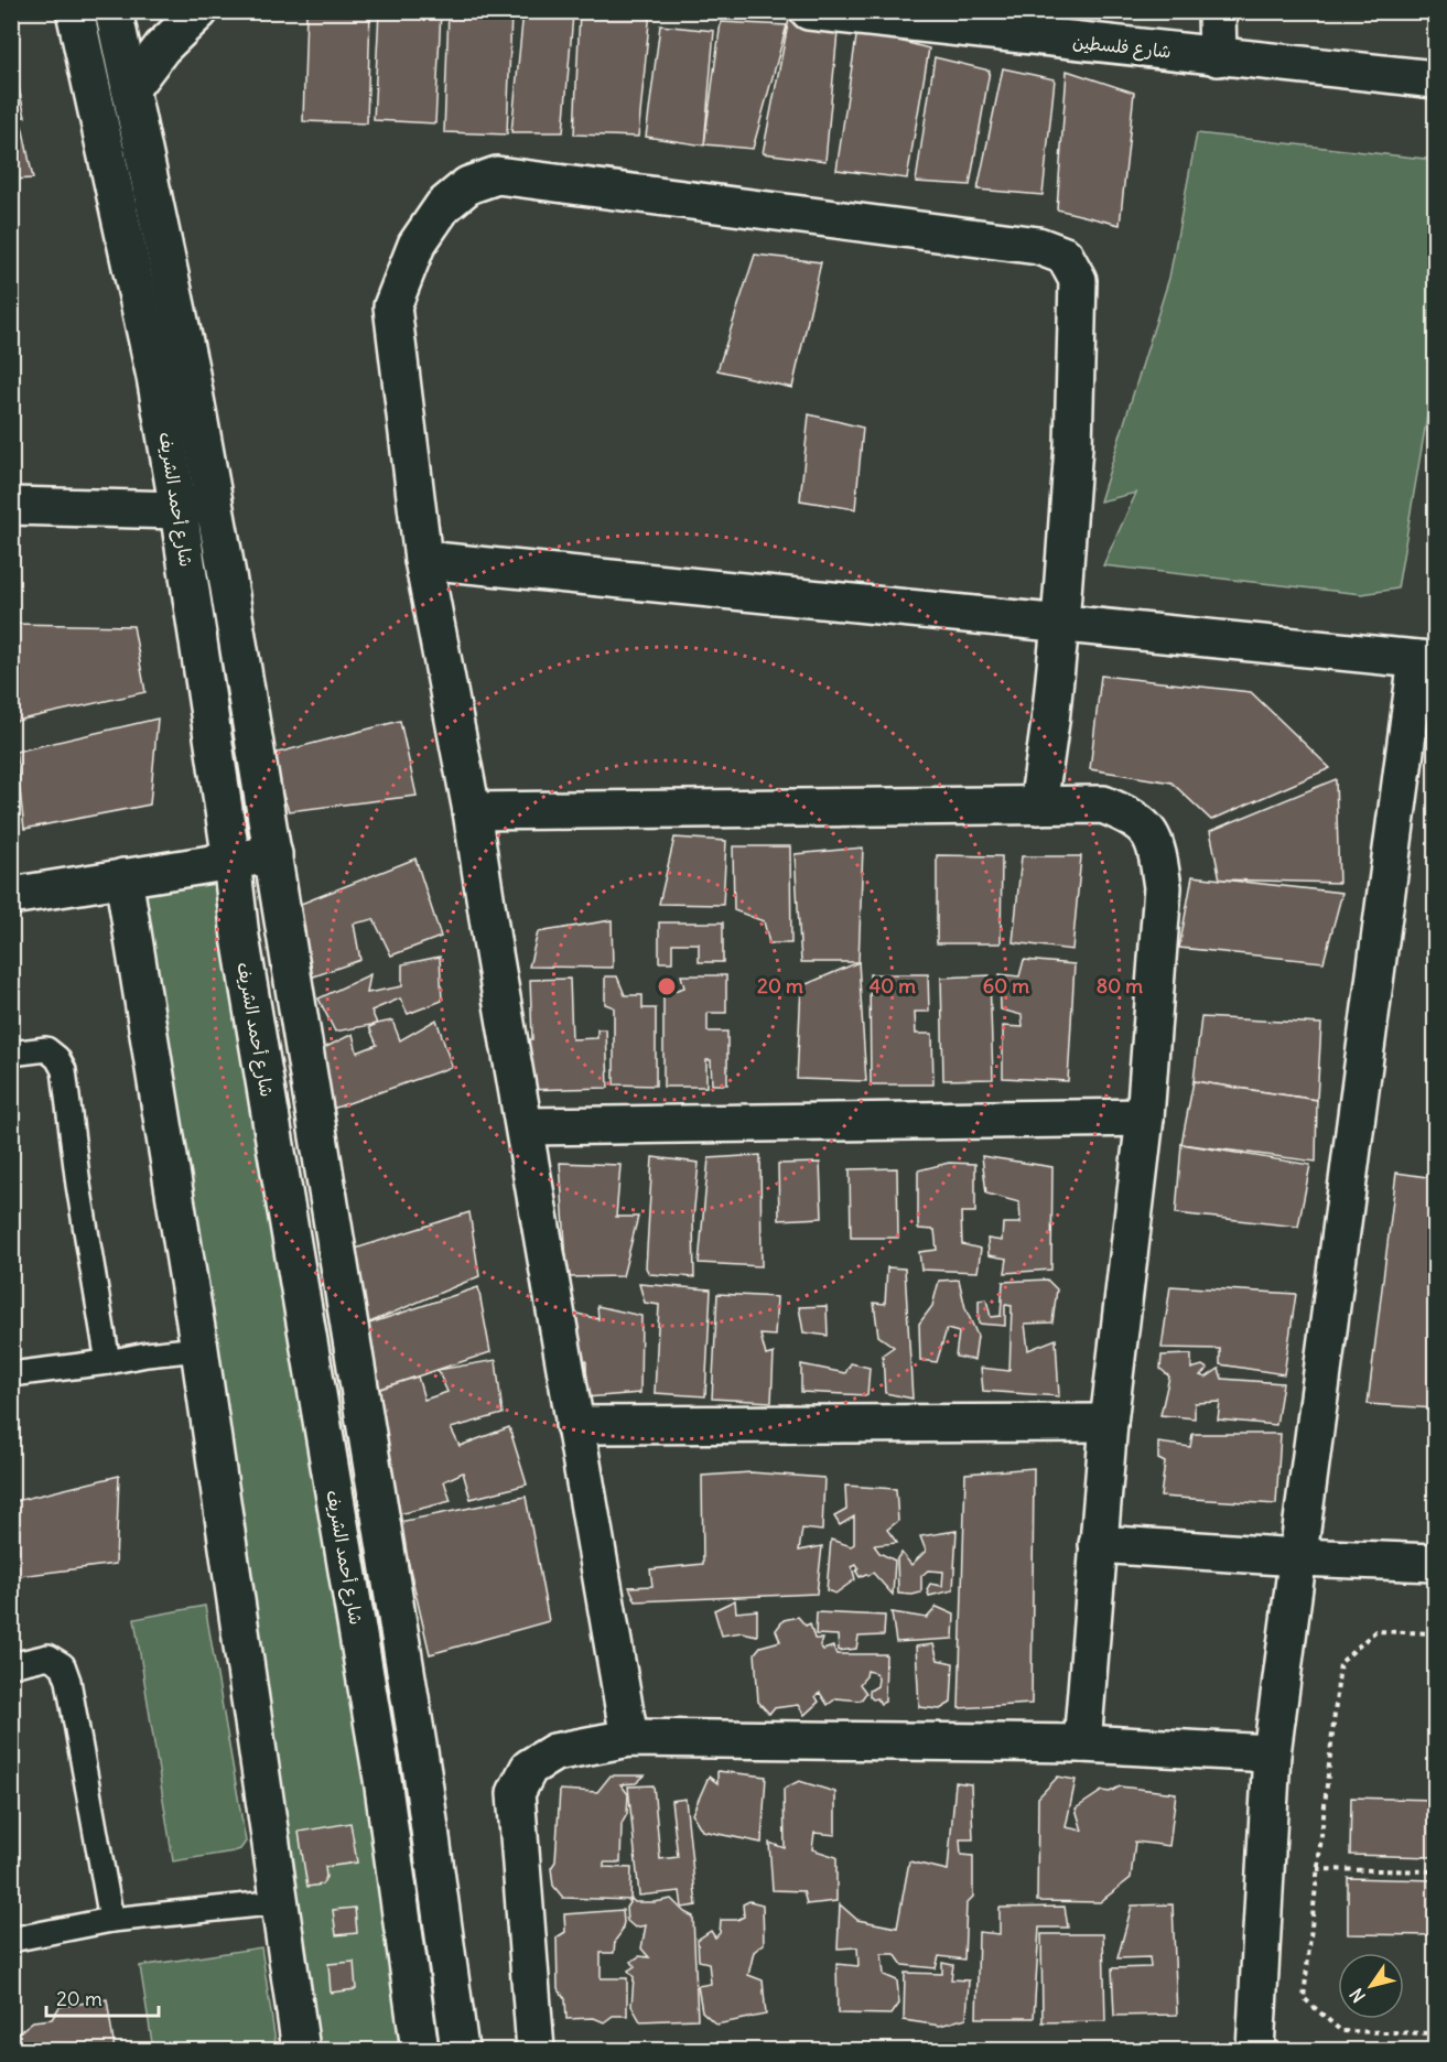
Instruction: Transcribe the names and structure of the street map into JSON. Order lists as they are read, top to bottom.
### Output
{
  "streets": {
    "street": ["شارع فلسطين", "شارع أحمد الشريف"]
  },
  "scale_bar": "20 m",
  "north": "bottom left",
  "rings": [
    "20 m",
    "40 m",
    "60 m",
    "80 m"
  ]
}
